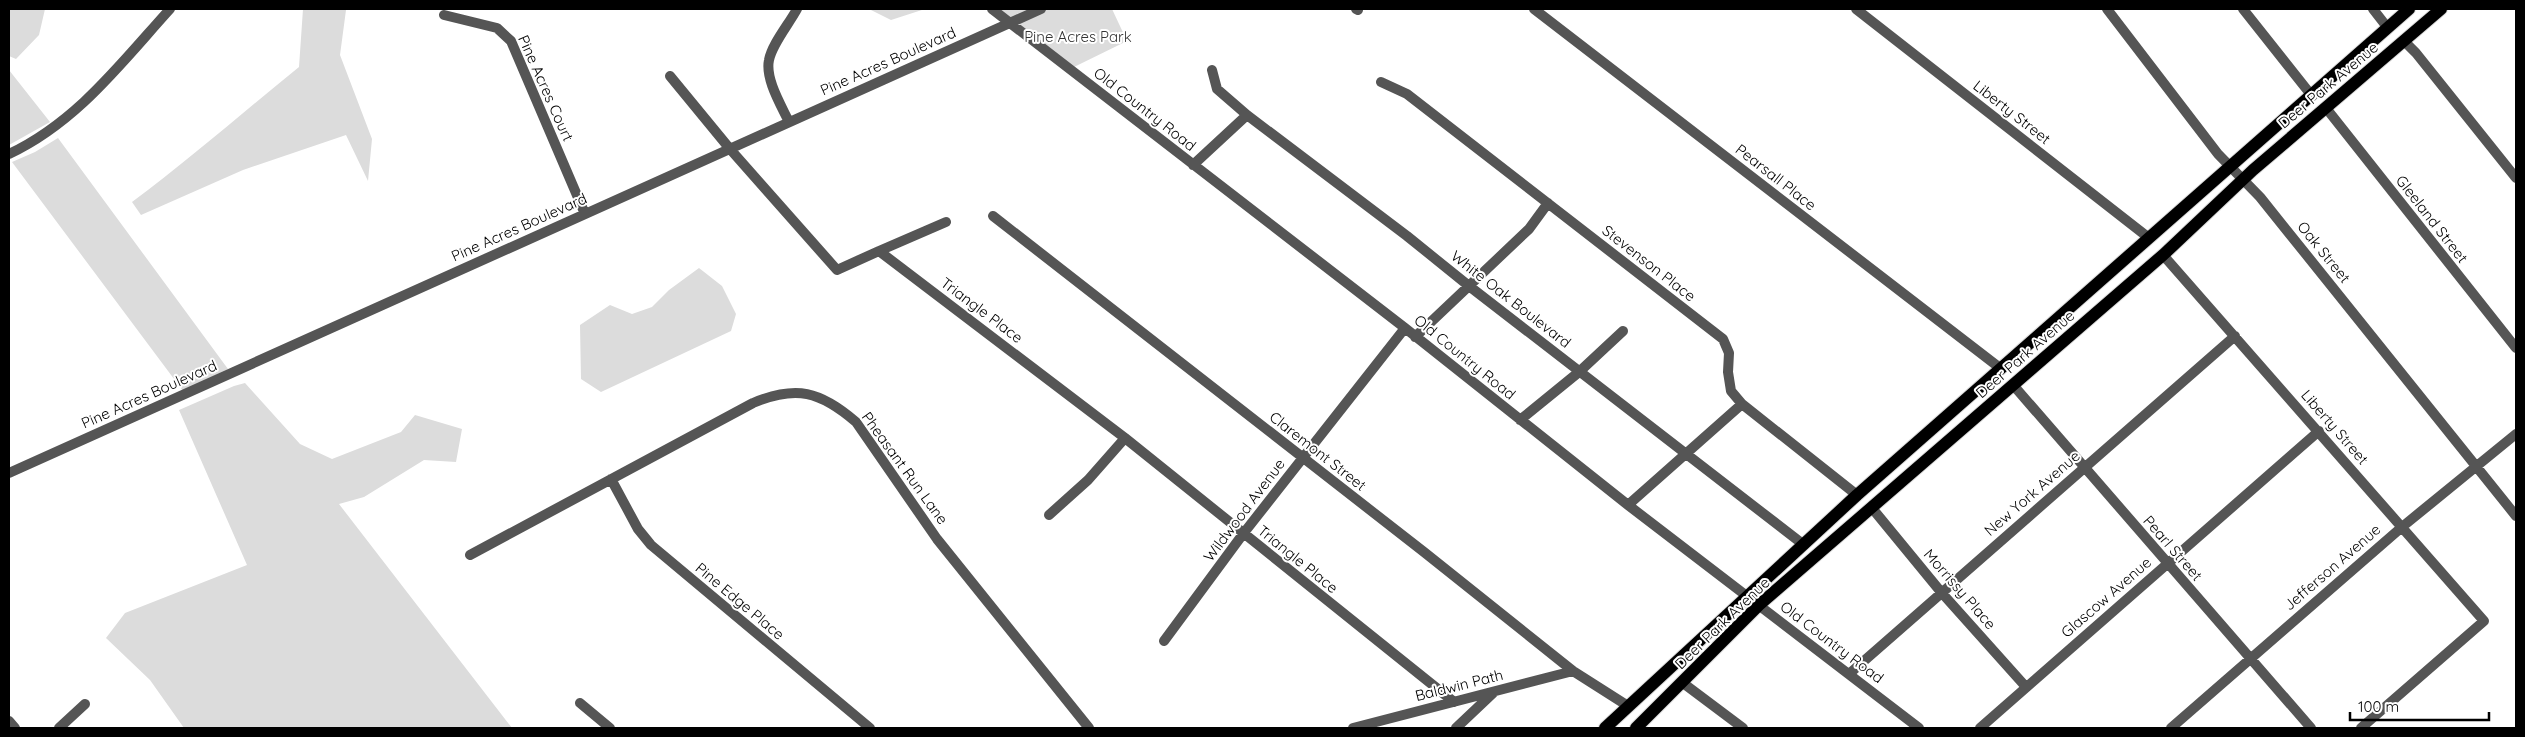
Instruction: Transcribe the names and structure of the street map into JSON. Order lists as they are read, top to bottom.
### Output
{
  "streets": {
    "main road": ["Deer Park Avenue"],
    "street": [
      "Pine Acres Boulevard",
      "Pine Acres Court",
      "Old Country Road",
      "Liberty Street",
      "Pearsall Place",
      "Gleeland Street",
      "Oak Street",
      "Stevenson Place",
      "White Oak Boulevard",
      "Triangle Place",
      "Claremont Street",
      "Pheasant Run Lane",
      "New York Avenue",
      "Wildwood Avenue",
      "Pearl Street",
      "Jefferson Avenue",
      "Morrissy Place",
      "Glascow Avenue",
      "Pine Edge Place",
      "Baldwin Path"
    ]
  },
  "crossings": [
    ["Pine Acres Boulevard", "Pine Acres Court"],
    ["Pine Acres Boulevard", "Old Country Road"],
    ["Deer Park Avenue", "Old Country Road"],
    ["Deer Park Avenue", "Liberty Street"],
    ["Deer Park Avenue", "Pearsall Place"],
    ["Deer Park Avenue", "Gleeland Street"],
    ["Deer Park Avenue", "Oak Street"],
    ["Deer Park Avenue", "Stevenson Place"],
    ["Deer Park Avenue", "White Oak Boulevard"],
    ["Deer Park Avenue", "Claremont Street"],
    ["Deer Park Avenue", "Pearl Street"],
    ["Deer Park Avenue", "Morrissy Place"],
    ["Old Country Road", "New York Avenue"],
    ["Old Country Road", "Wildwood Avenue"],
    ["Liberty Street", "New York Avenue"],
    ["Liberty Street", "Jefferson Avenue"],
    ["Liberty Street", "Glascow Avenue"],
    ["Oak Street", "Jefferson Avenue"],
    ["Triangle Place", "Wildwood Avenue"],
    ["Triangle Place", "Baldwin Path"],
    ["Claremont Street", "Wildwood Avenue"],
    ["Claremont Street", "Baldwin Path"],
    ["Pheasant Run Lane", "Pine Edge Place"],
    ["New York Avenue", "Pearl Street"],
    ["New York Avenue", "Morrissy Place"],
    ["Pearl Street", "Jefferson Avenue"],
    ["Pearl Street", "Glascow Avenue"],
    ["Morrissy Place", "Glascow Avenue"]
  ],
  "parks": ["Pine Acres Park"],
  "scale_bar": "100 m"
}
